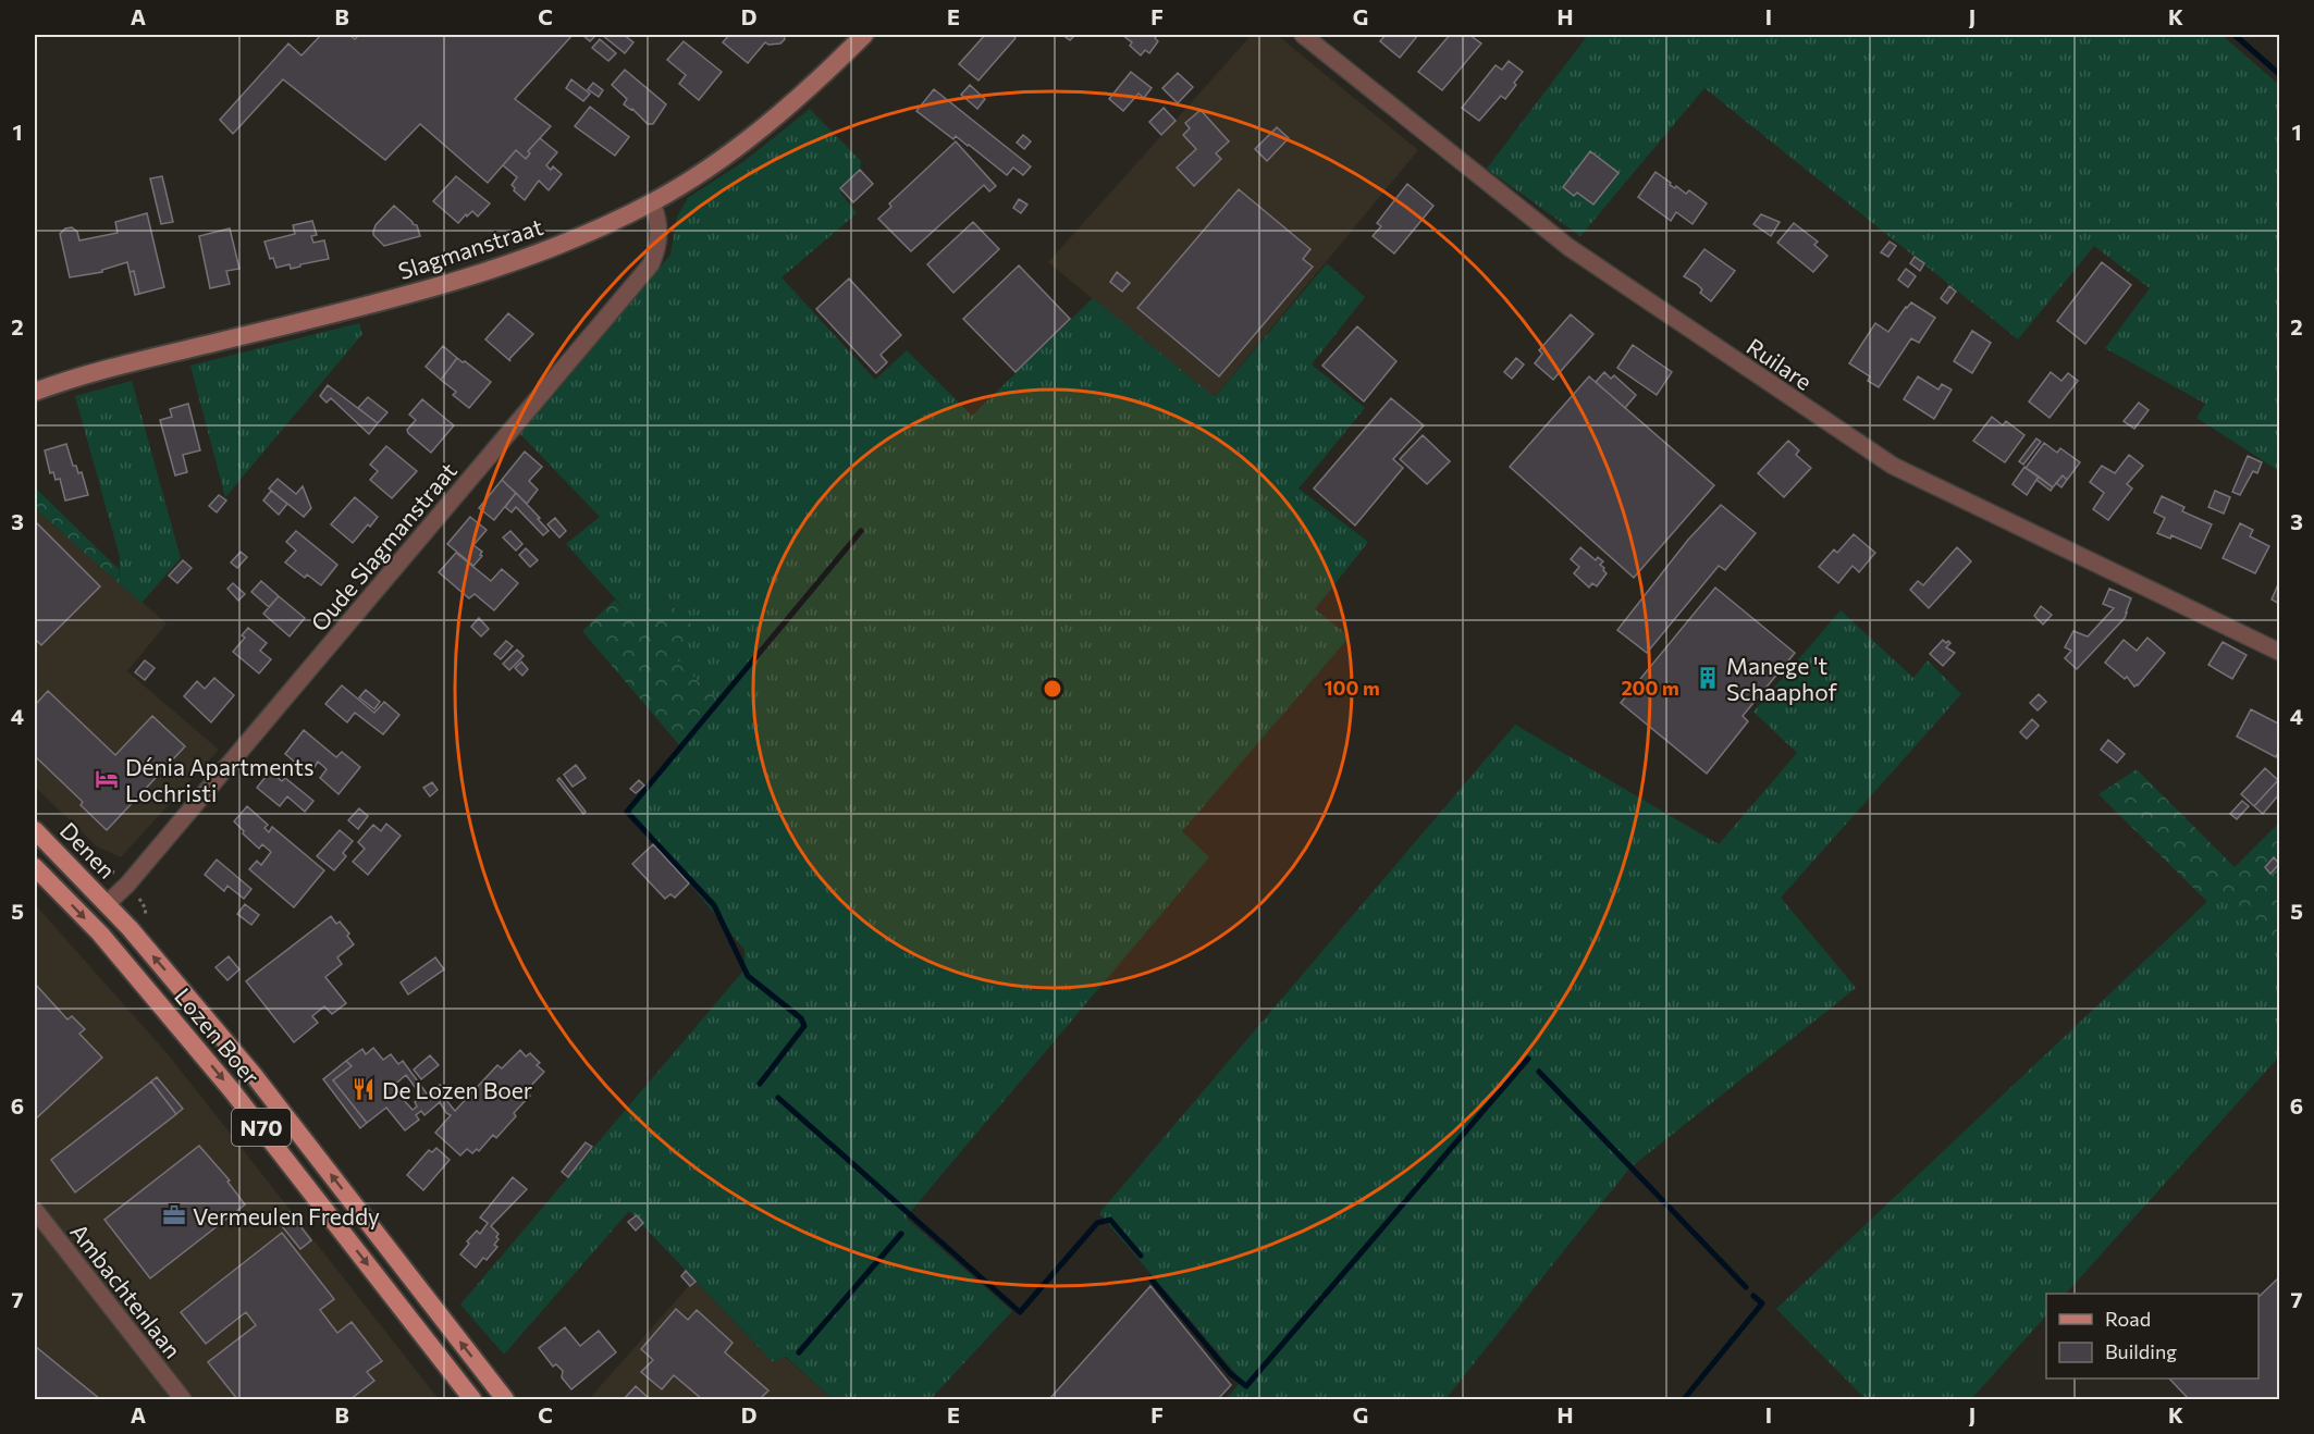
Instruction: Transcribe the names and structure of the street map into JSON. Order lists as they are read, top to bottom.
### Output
{
  "streets": {
    "main road": [
      "Slagmanstraat",
      "Denen",
      "Lozen Boer",
      "N70"
    ],
    "street": ["Ruilare", "Oude Slagmanstraat", "Ambachtenlaan"]
  },
  "crossings": [
    ["Slagmanstraat", "Oude Slagmanstraat"],
    ["Oude Slagmanstraat", "Denen"],
    ["Oude Slagmanstraat", "Lozen Boer"],
    ["Denen", "Lozen Boer"]
  ],
  "places": {
    "building": ["Manege 't Schaaphof"],
    "hotel": ["Dénia Apartments Lochristi"],
    "restaurant": ["De Lozen Boer"],
    "office": ["Vermeulen Freddy"]
  },
  "legend": ["Road", "Building"],
  "grid": {
    "columns": [
      "A",
      "B",
      "C",
      "D",
      "E",
      "F",
      "G",
      "H",
      "I",
      "J",
      "K"
    ],
    "rows": [
      "1",
      "2",
      "3",
      "4",
      "5",
      "6",
      "7"
    ]
  },
  "rings": ["100 m", "200 m"]
}
